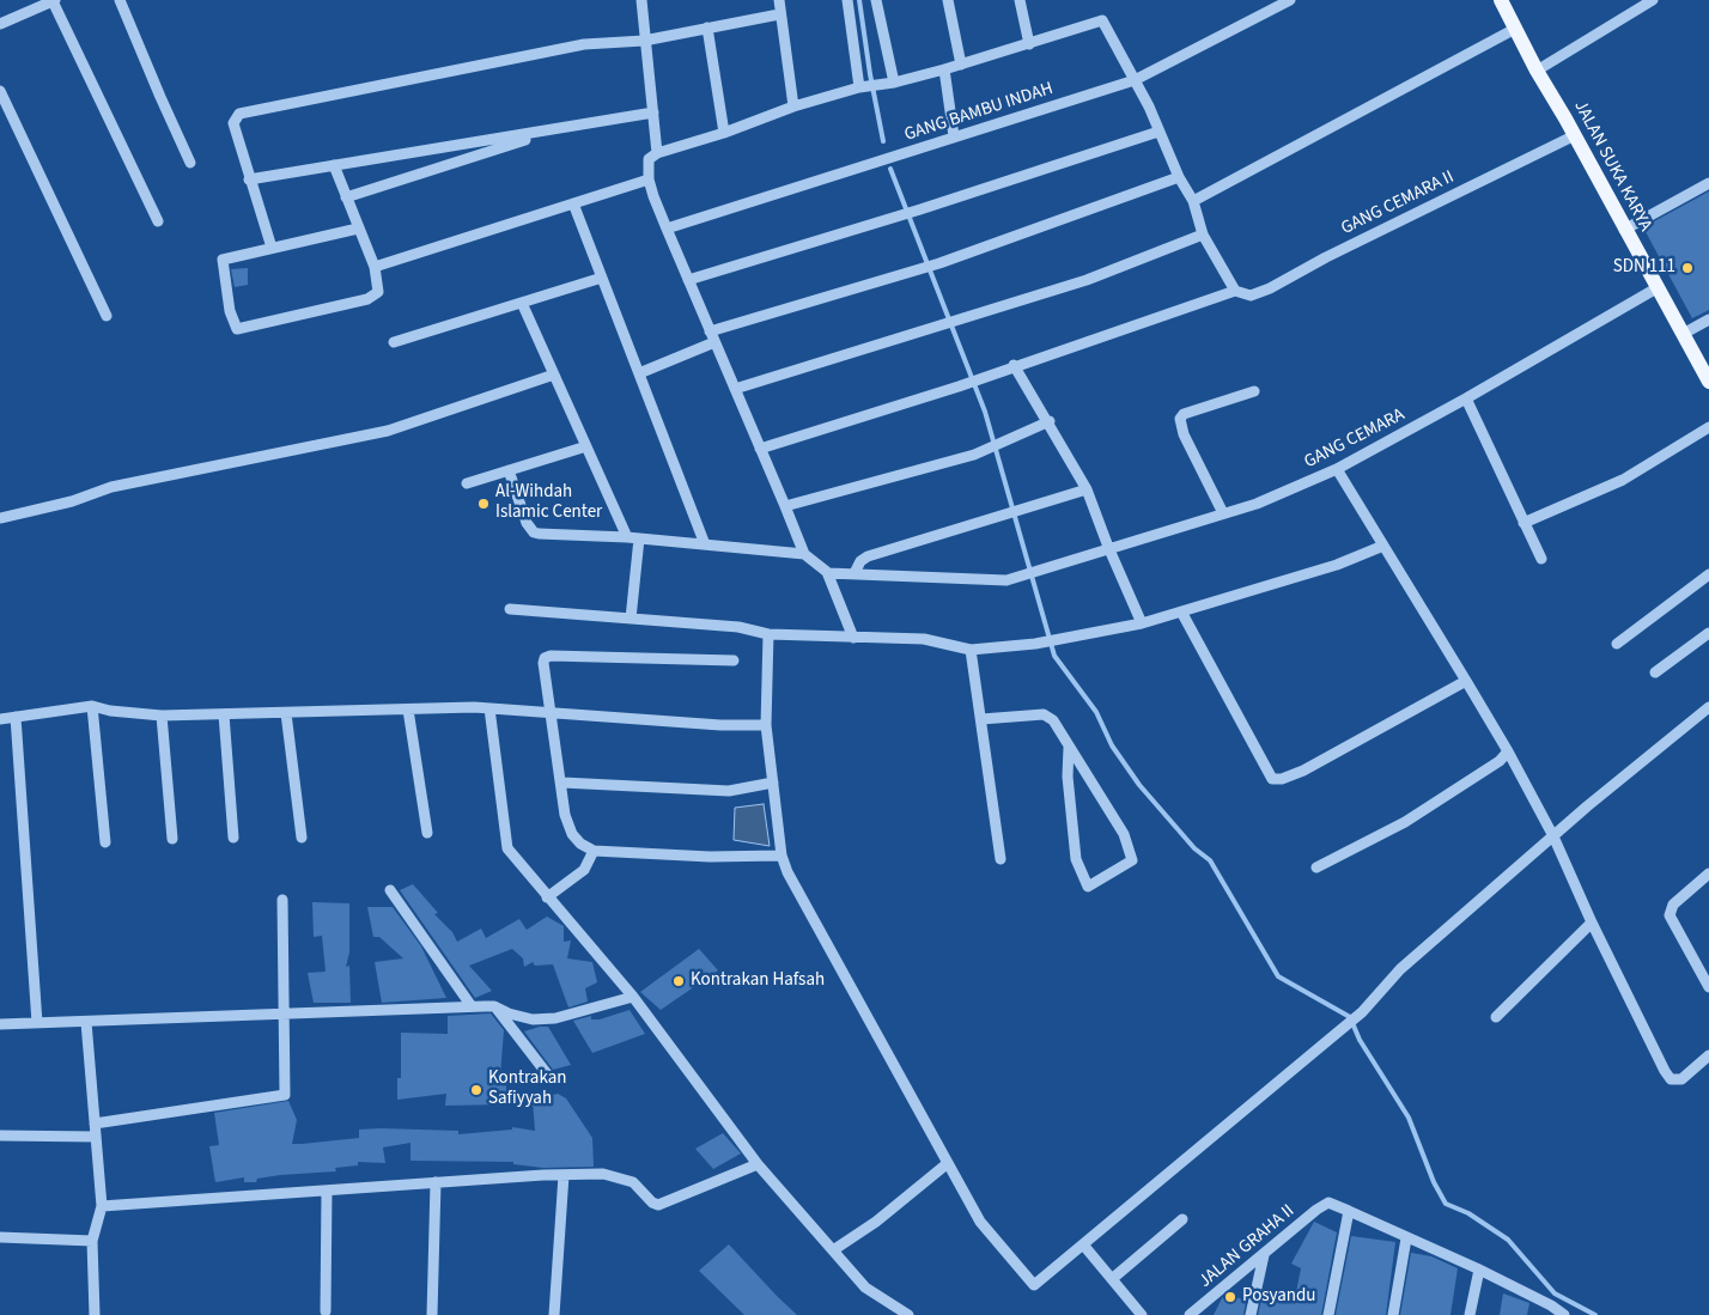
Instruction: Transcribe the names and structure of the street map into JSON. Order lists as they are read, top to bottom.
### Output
{
  "streets": {
    "main road": ["JALAN SUKA KARYA"],
    "street": [
      "GANG BAMBU INDAH",
      "GANG CEMARA II",
      "GANG CEMARA",
      "JALAN GRAHA II"
    ]
  },
  "crossings": [
    ["JALAN SUKA KARYA", "GANG CEMARA II"],
    ["JALAN SUKA KARYA", "GANG CEMARA"]
  ],
  "places": [
    "SDN 111",
    "Al-Wihdah Islamic Center",
    "Kontrakan Hafsah",
    "Kontrakan Safiyyah",
    "Posyandu"
  ]
}
